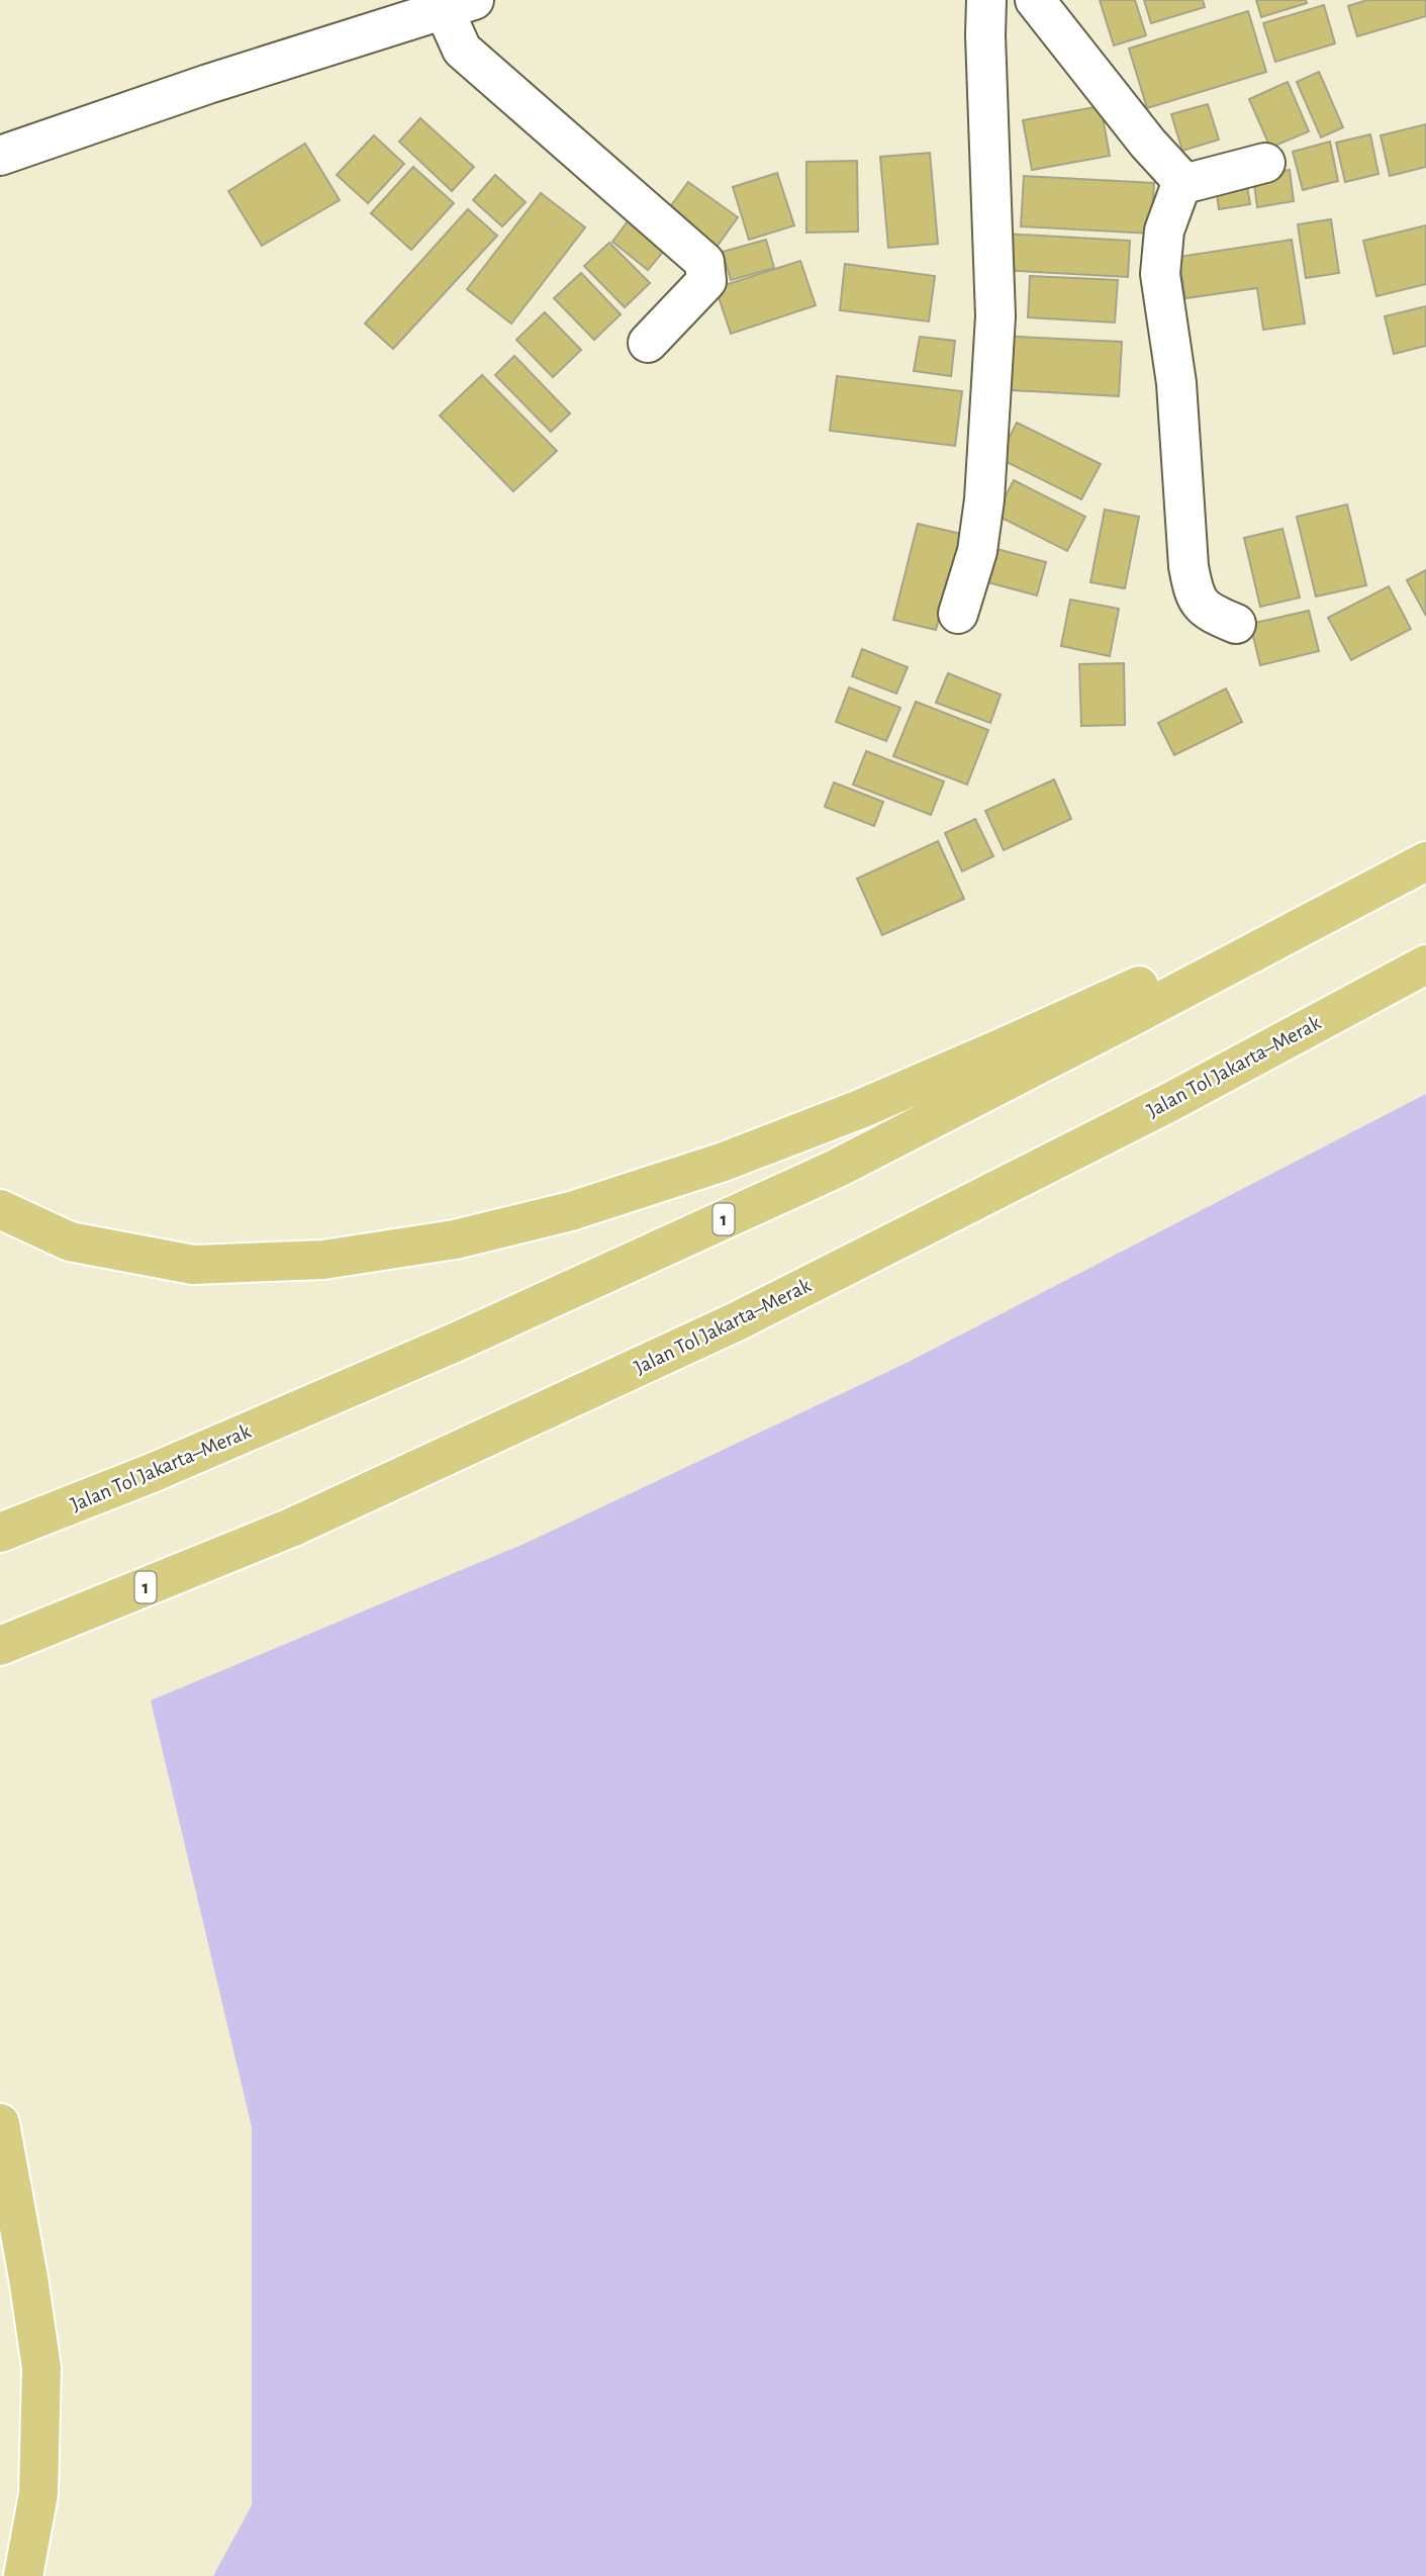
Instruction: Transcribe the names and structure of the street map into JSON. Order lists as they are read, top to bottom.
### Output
{
  "streets": {
    "highway": ["Jalan Tol Jakarta–Merak", "1"]
  }
}
